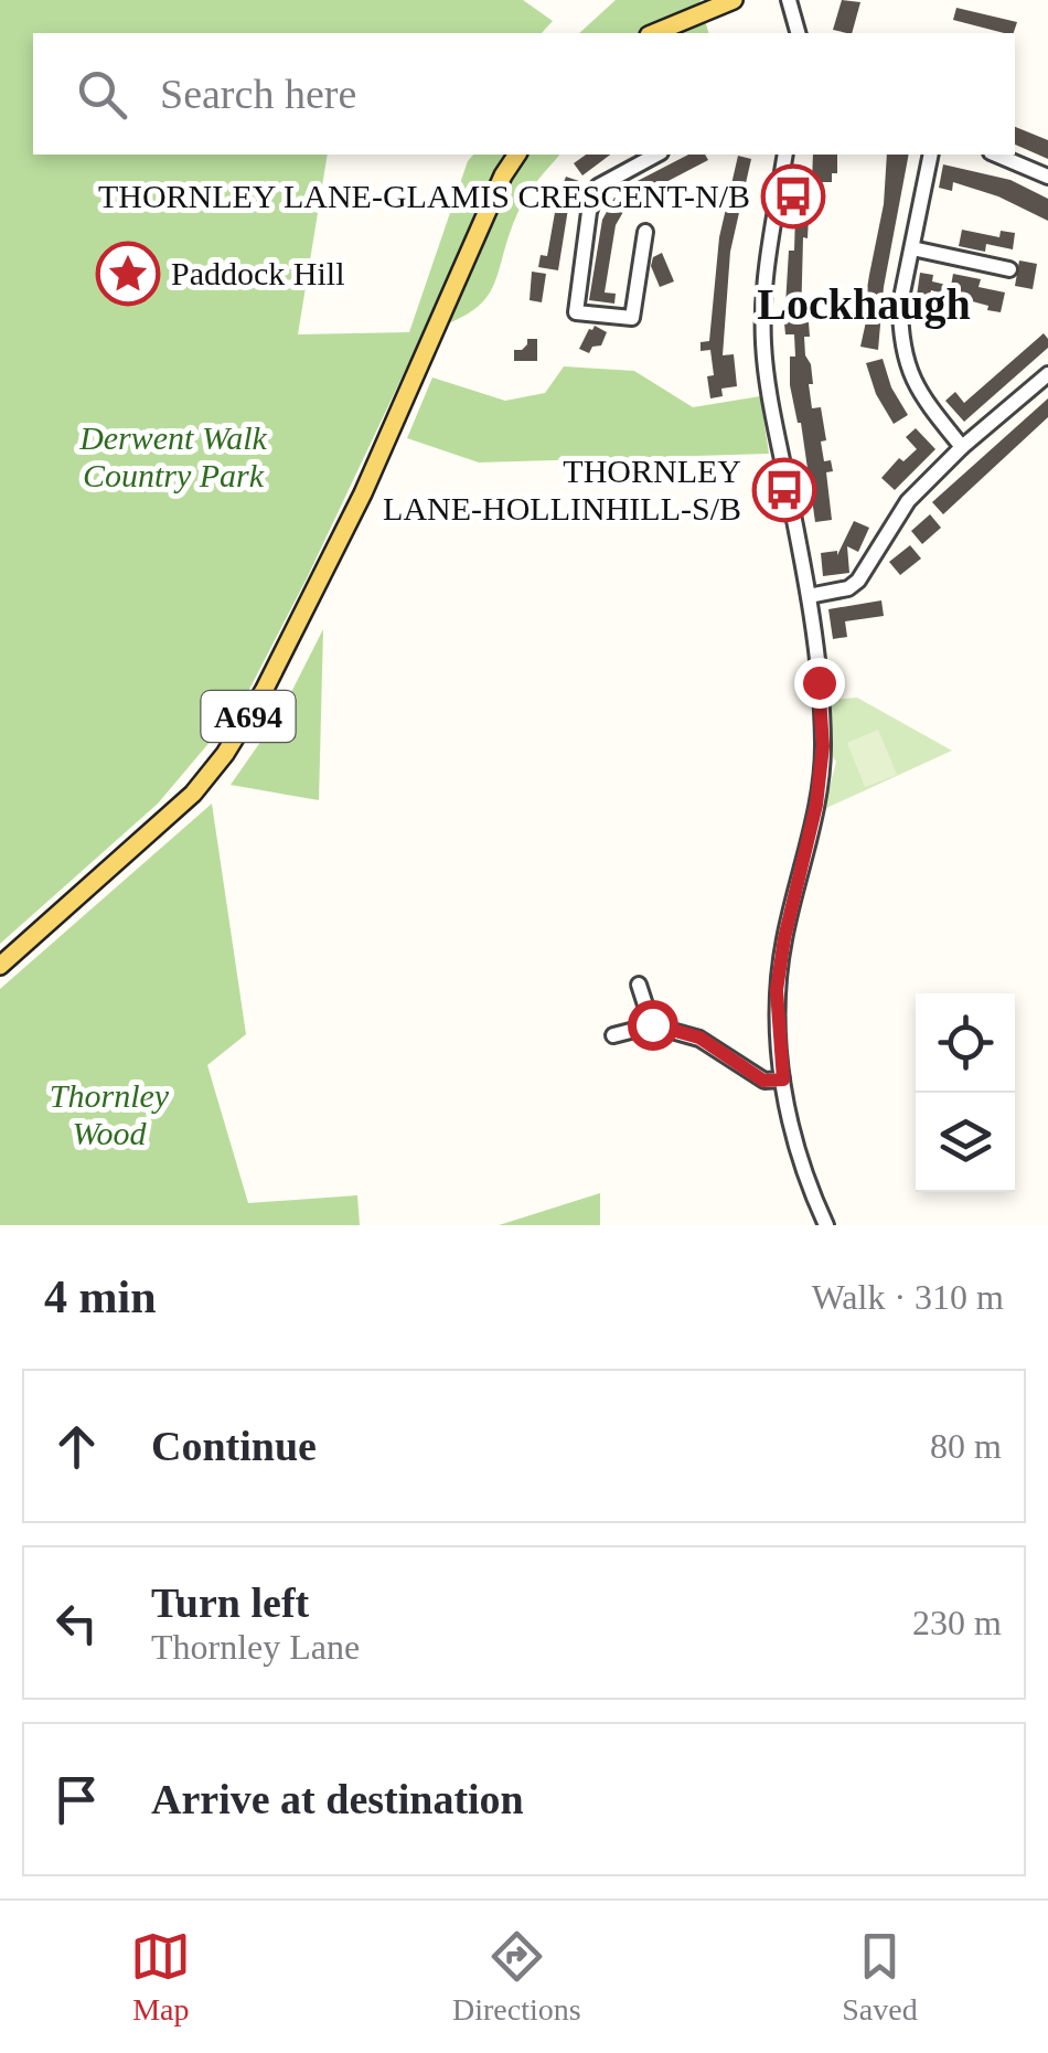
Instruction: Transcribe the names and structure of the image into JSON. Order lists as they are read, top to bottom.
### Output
{
  "streets": {
    "main road": ["A694"]
  },
  "districts": ["Lockhaugh"],
  "parks": ["Derwent Walk Country Park", "Thornley Wood"],
  "places": {
    "bus stop": ["THORNLEY LANE-GLAMIS CRESCENT-N/B", "THORNLEY LANE-HOLLINHILL-S/B"],
    "place": ["Paddock Hill"]
  },
  "page": {
    "search": "Search here",
    "heading": ["4 min", "Walk · 310 m"],
    "list": [
      ["Continue", "80 m"],
      ["Turn left", "Thornley Lane", "230 m"],
      "Arrive at destination"
    ],
    "nav": ["Map", "Directions", "Saved"]
  }
}
